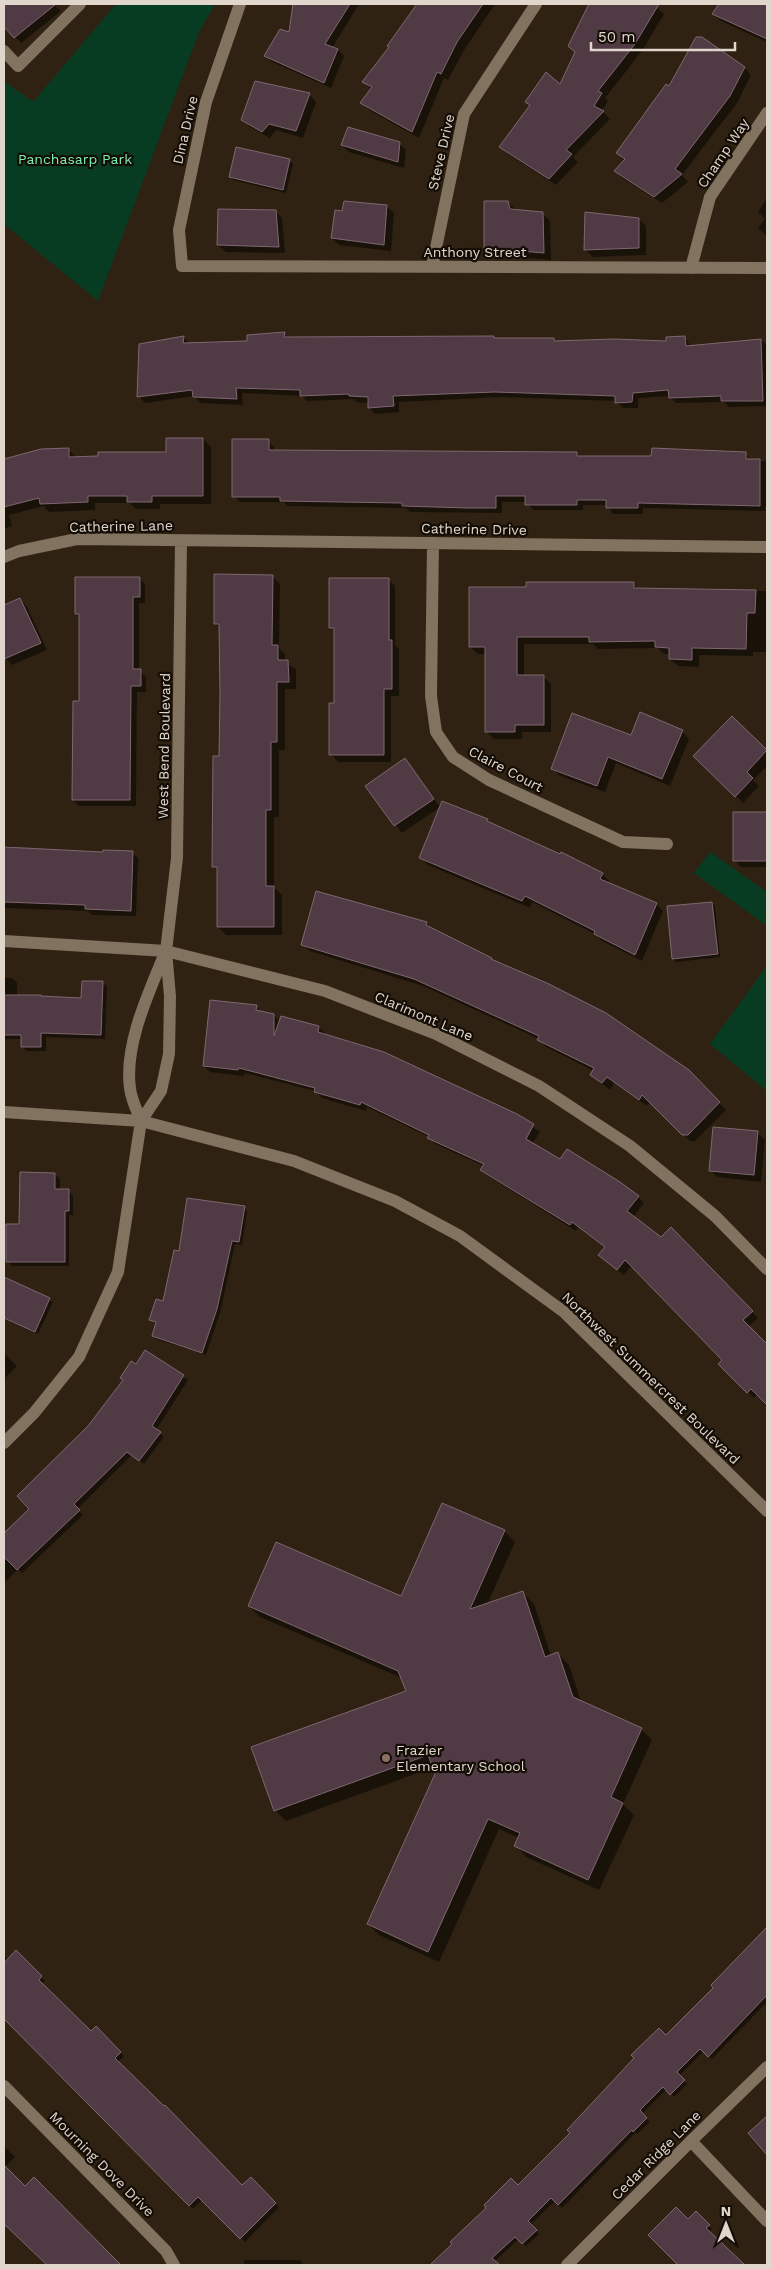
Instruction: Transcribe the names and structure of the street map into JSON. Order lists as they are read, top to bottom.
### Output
{
  "streets": {
    "street": [
      "Dina Drive",
      "Steve Drive",
      "Champ Way",
      "Anthony Street",
      "Catherine Lane",
      "Catherine Drive",
      "West Bend Boulevard",
      "Claire Court",
      "Clarimont Lane",
      "Northwest Summercrest Boulevard",
      "Cedar Ridge Lane",
      "Mourning Dove Drive"
    ]
  },
  "crossings": [
    ["Dina Drive", "Anthony Street"],
    ["Steve Drive", "Anthony Street"],
    ["Champ Way", "Anthony Street"],
    ["Catherine Lane", "Catherine Drive"],
    ["Catherine Lane", "West Bend Boulevard"],
    ["Catherine Drive", "West Bend Boulevard"],
    ["Catherine Drive", "Claire Court"],
    ["West Bend Boulevard", "Clarimont Lane"],
    ["West Bend Boulevard", "Northwest Summercrest Boulevard"]
  ],
  "parks": ["Panchasarp Park"],
  "places": ["Frazier Elementary School"],
  "scale_bar": "50 m",
  "north": "top"
}
